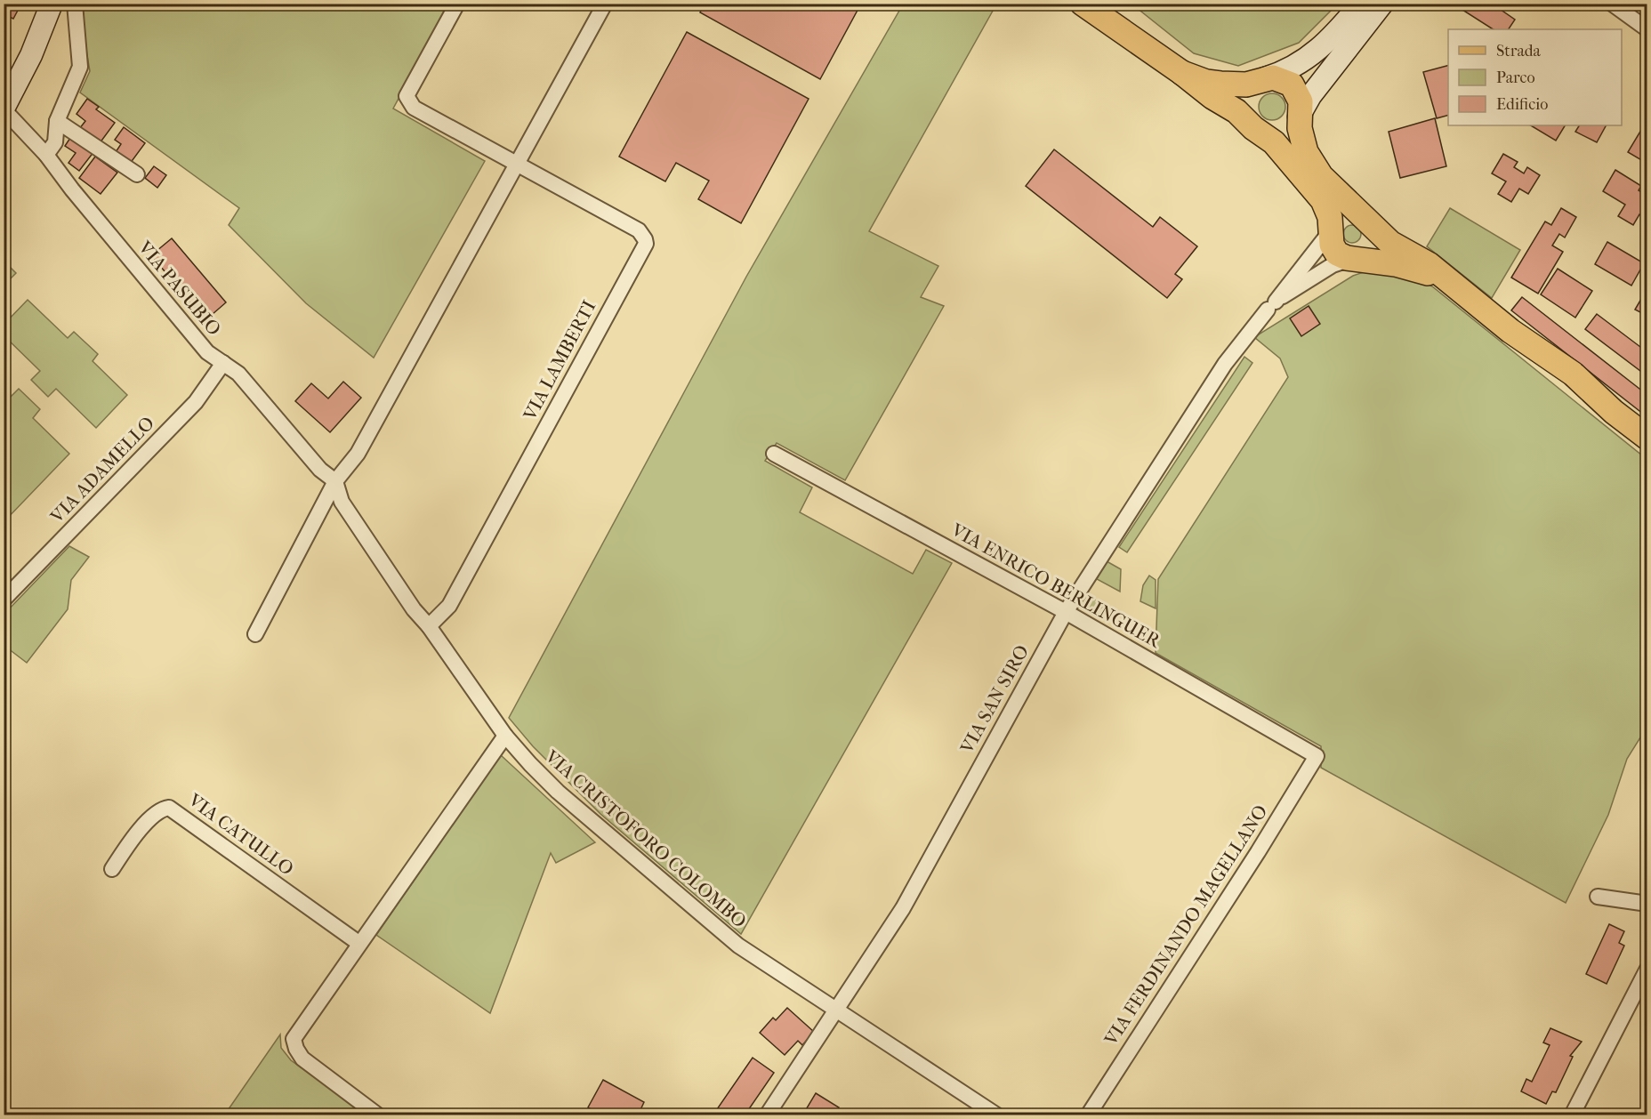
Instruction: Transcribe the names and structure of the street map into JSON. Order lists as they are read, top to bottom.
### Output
{
  "streets": {
    "street": [
      "VIA PASUBIO",
      "VIA LAMBERTI",
      "VIA ADAMELLO",
      "VIA ENRICO BERLINGUER",
      "VIA SAN SIRO",
      "VIA CATULLO",
      "VIA CRISTOFORO COLOMBO",
      "VIA FERDINANDO MAGELLANO"
    ]
  },
  "crossings": [
    ["VIA PASUBIO", "VIA ADAMELLO"],
    ["VIA PASUBIO", "VIA CRISTOFORO COLOMBO"],
    ["VIA LAMBERTI", "VIA CRISTOFORO COLOMBO"],
    ["VIA ENRICO BERLINGUER", "VIA SAN SIRO"],
    ["VIA ENRICO BERLINGUER", "VIA FERDINANDO MAGELLANO"],
    ["VIA SAN SIRO", "VIA CRISTOFORO COLOMBO"]
  ],
  "legend": ["Strada", "Parco", "Edificio"]
}
